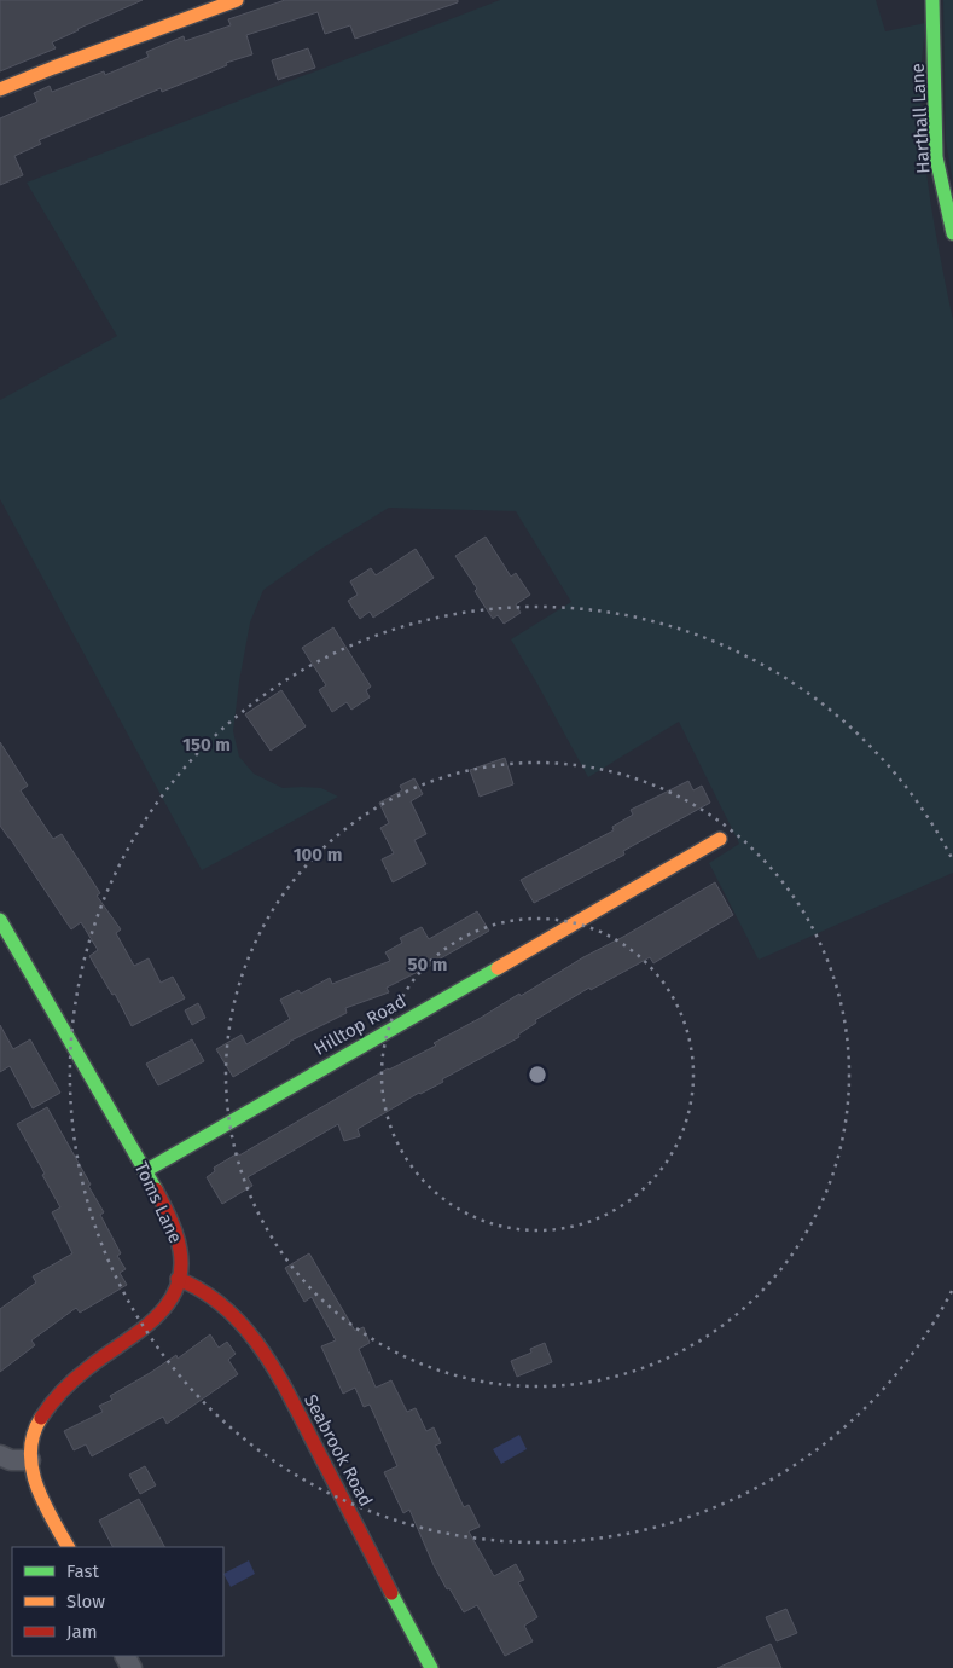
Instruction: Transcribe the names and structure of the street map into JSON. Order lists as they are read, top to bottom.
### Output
{
  "streets": {
    "street": [
      "Harthall Lane",
      "Hilltop Road",
      "Toms Lane",
      "Seabrook Road"
    ]
  },
  "crossings": [
    ["Hilltop Road", "Toms Lane"],
    ["Toms Lane", "Seabrook Road"]
  ],
  "legend": ["Fast", "Slow", "Jam"],
  "rings": ["150 m", "100 m", "50 m"]
}
